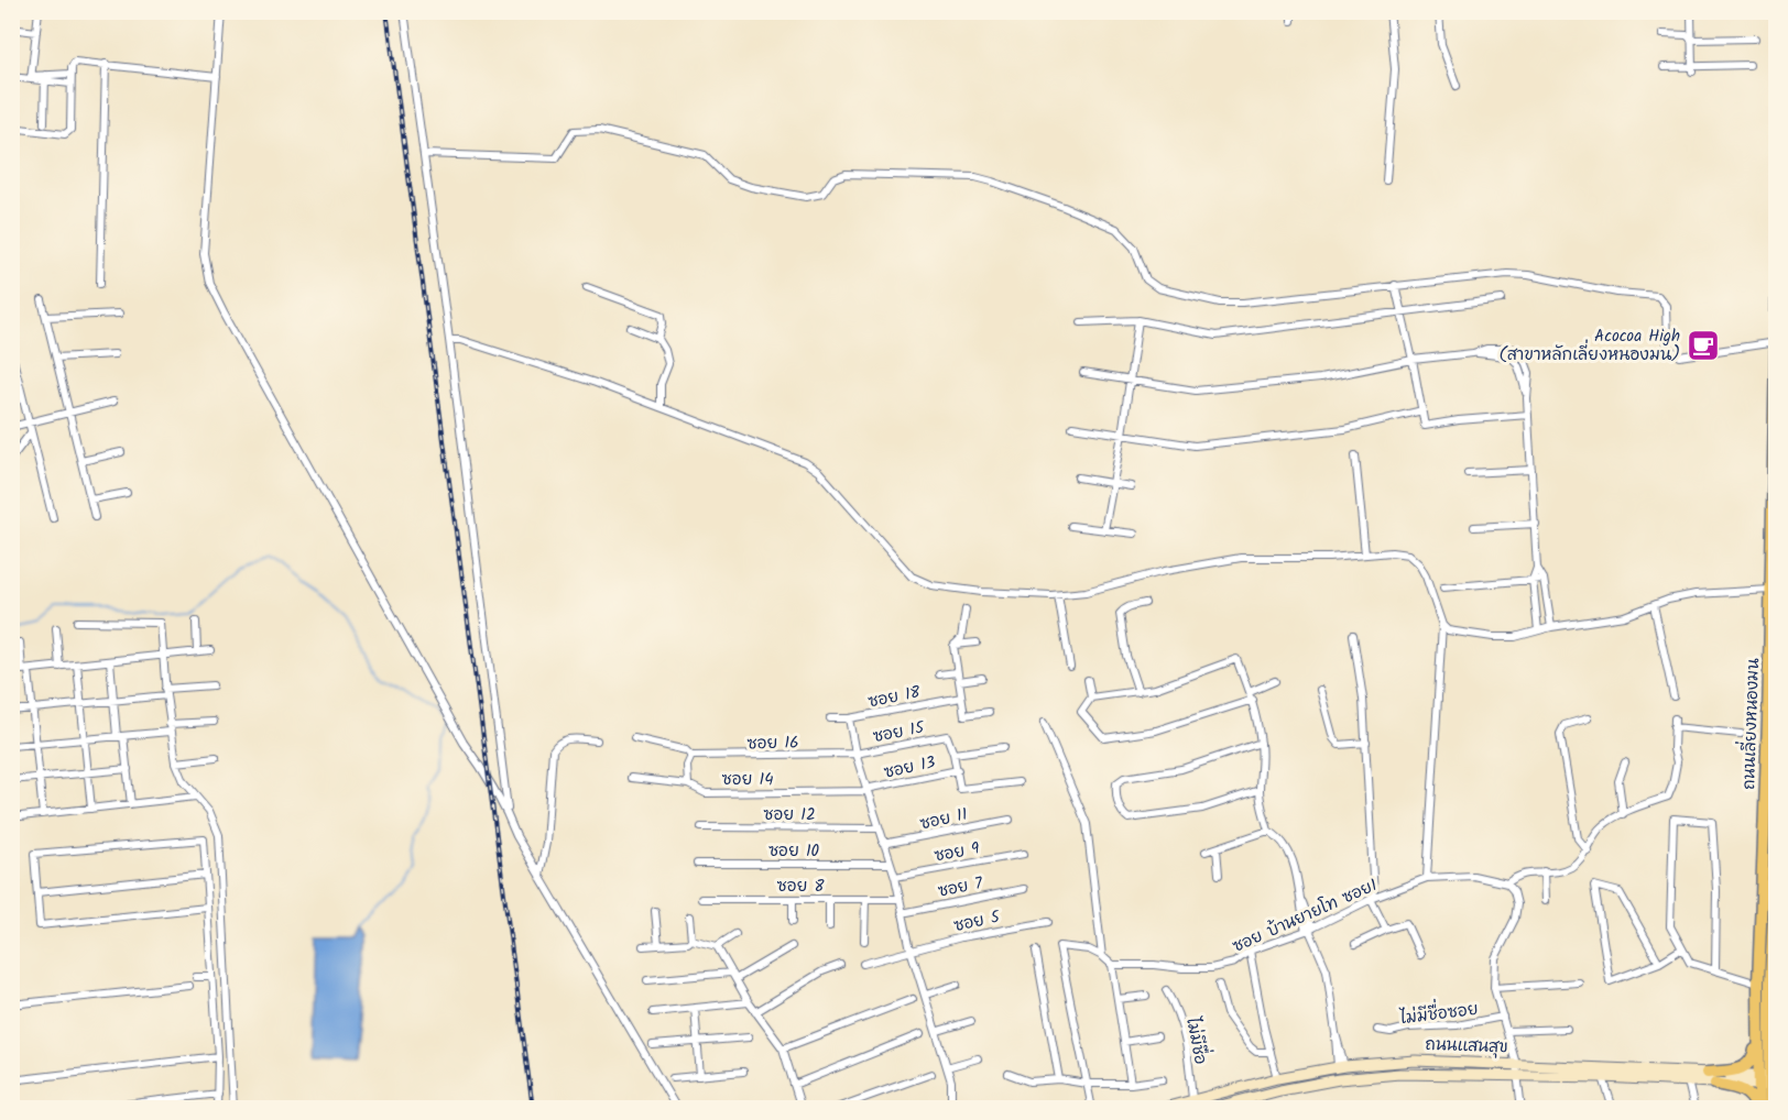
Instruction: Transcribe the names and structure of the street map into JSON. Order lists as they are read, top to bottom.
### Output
{
  "streets": {
    "highway": ["ถนนเลี่ยงหนองมน"],
    "main road": ["ถนนแสนสุข"],
    "street": [
      "ซอย 18",
      "ซอย 15",
      "ซอย 16",
      "ซอย 13",
      "ซอย 14",
      "ซอย 12",
      "ซอย 11",
      "ซอย 10",
      "ซอย 9",
      "ซอย 8",
      "ซอย 7",
      "ซอย บ้านยายโท ซอย1",
      "ซอย 5",
      "ไม่มีชื่อซอย",
      "ไม่มีชื่อ"
    ]
  },
  "crossings": [
    ["ถนนเลี่ยงหนองมน", "ถนนแสนสุข"],
    ["ซอย 15", "ซอย 16"],
    ["ซอย 15", "ซอย 13"],
    ["ซอย 13", "ซอย 14"],
    ["ไม่มีชื่อ", "ถนนแสนสุข"]
  ],
  "places": {
    "cafe": ["Acocoa High (สาขาหลักเลี่ยงหนองมน)"]
  }
}
